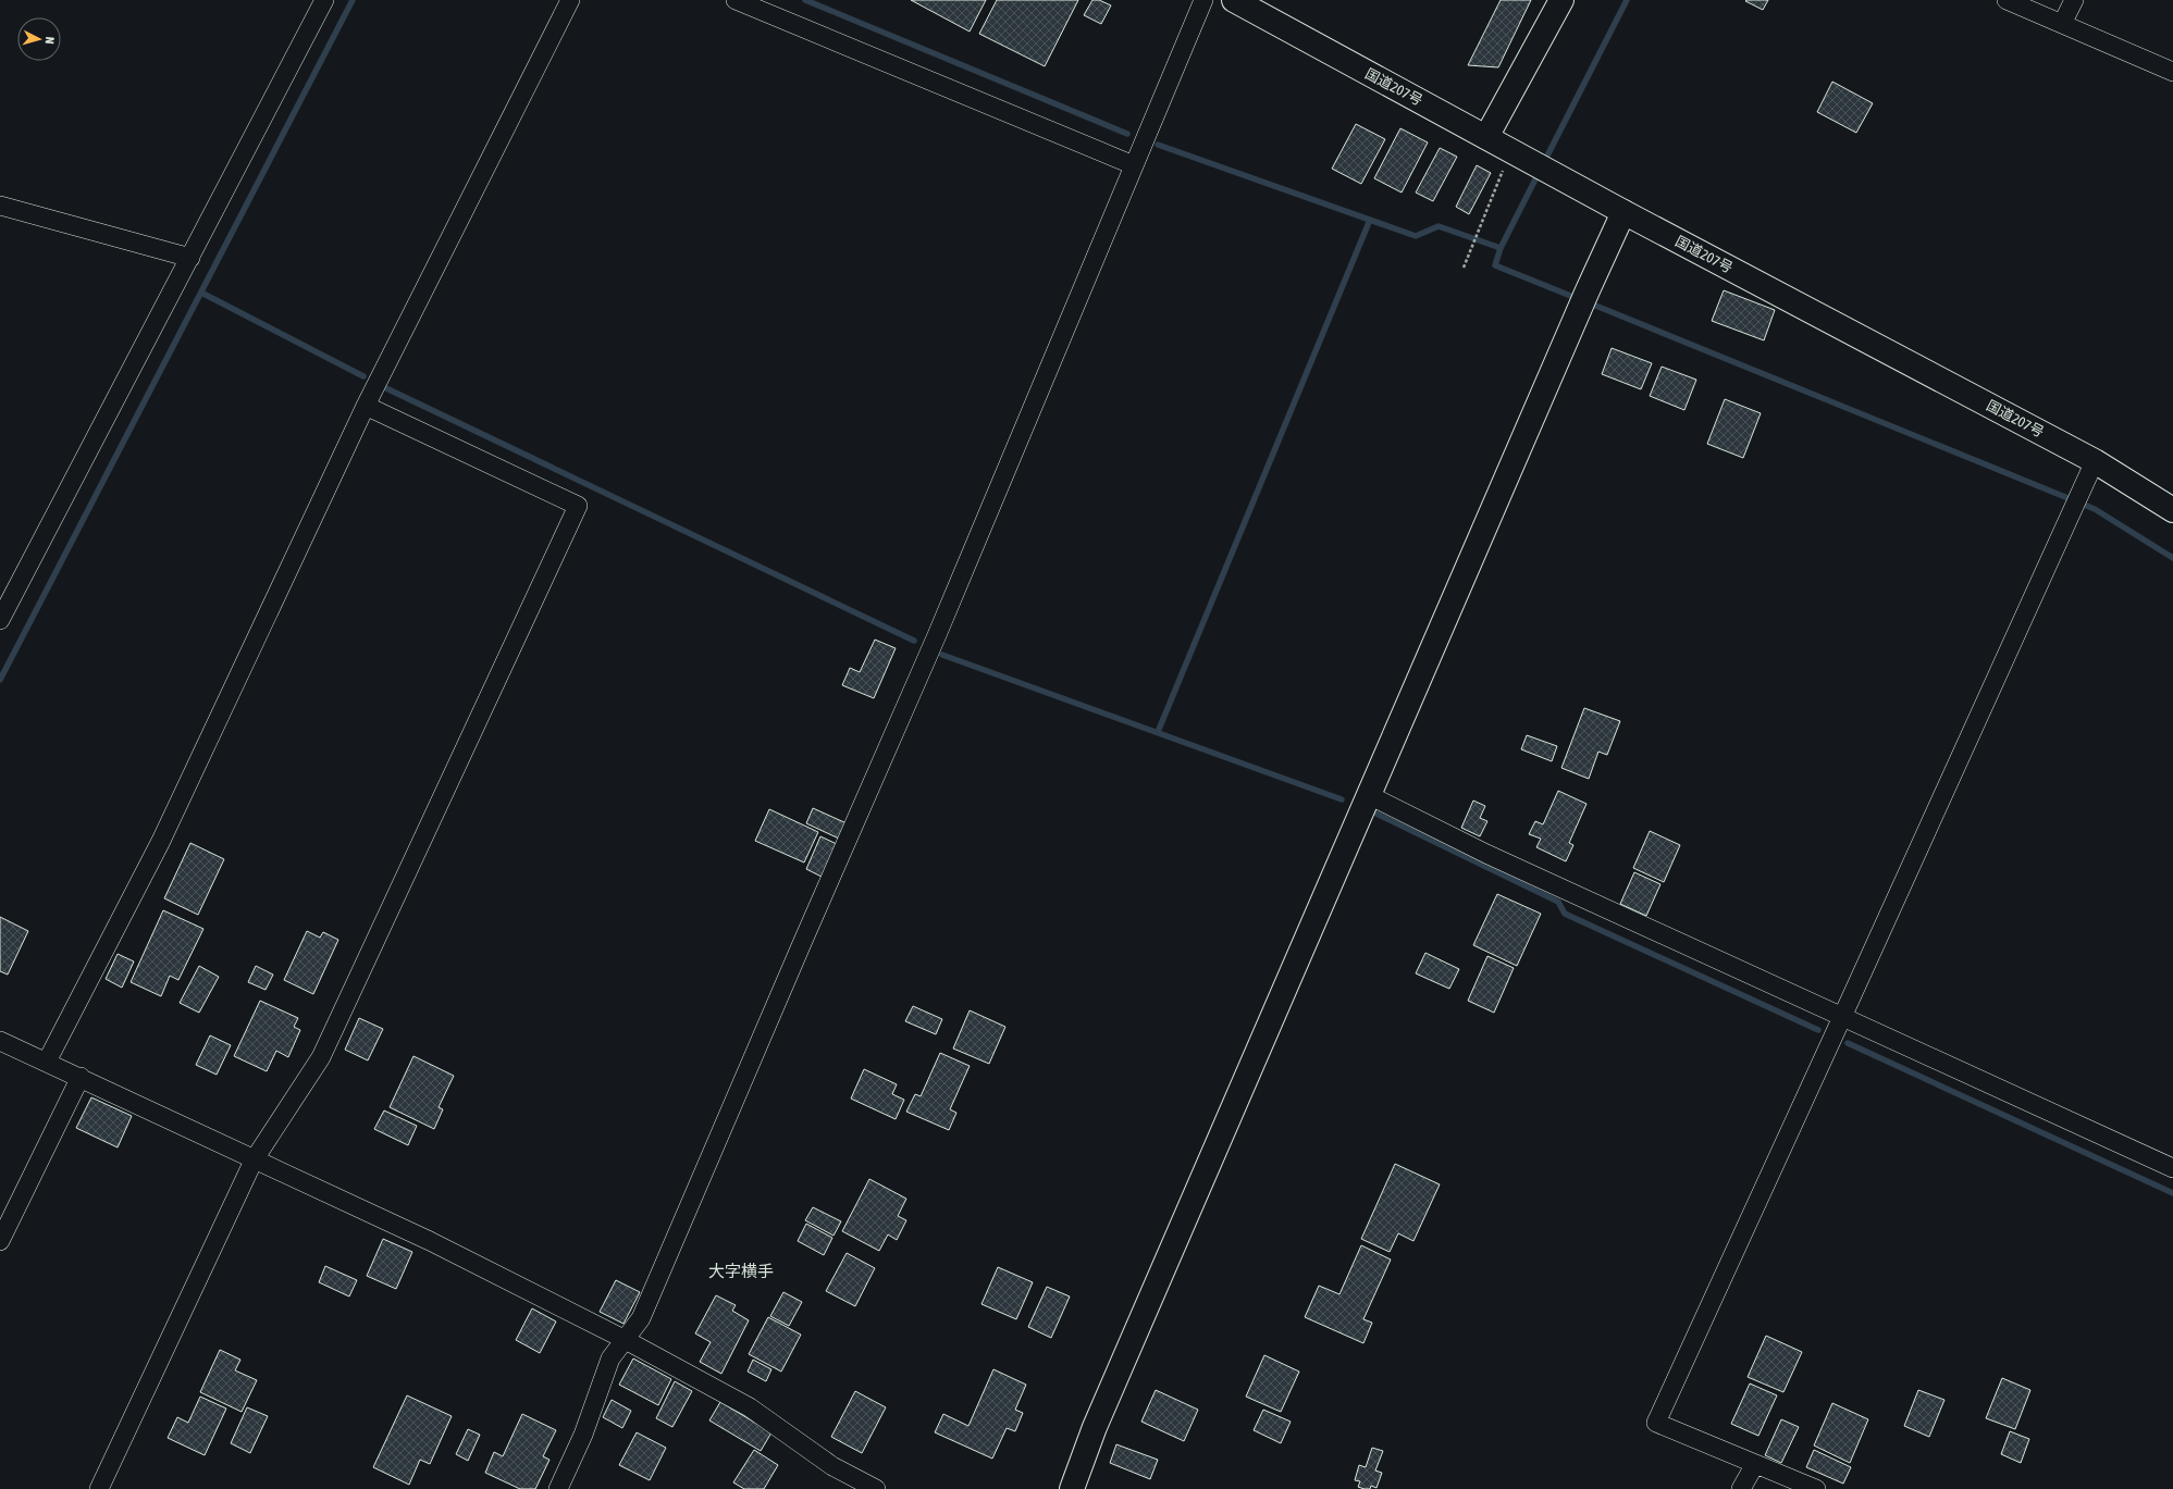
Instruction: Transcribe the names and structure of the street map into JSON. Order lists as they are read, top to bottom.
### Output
{
  "streets": {
    "main road": ["国道207号"]
  },
  "districts": ["大字横手"],
  "north": "right"
}
